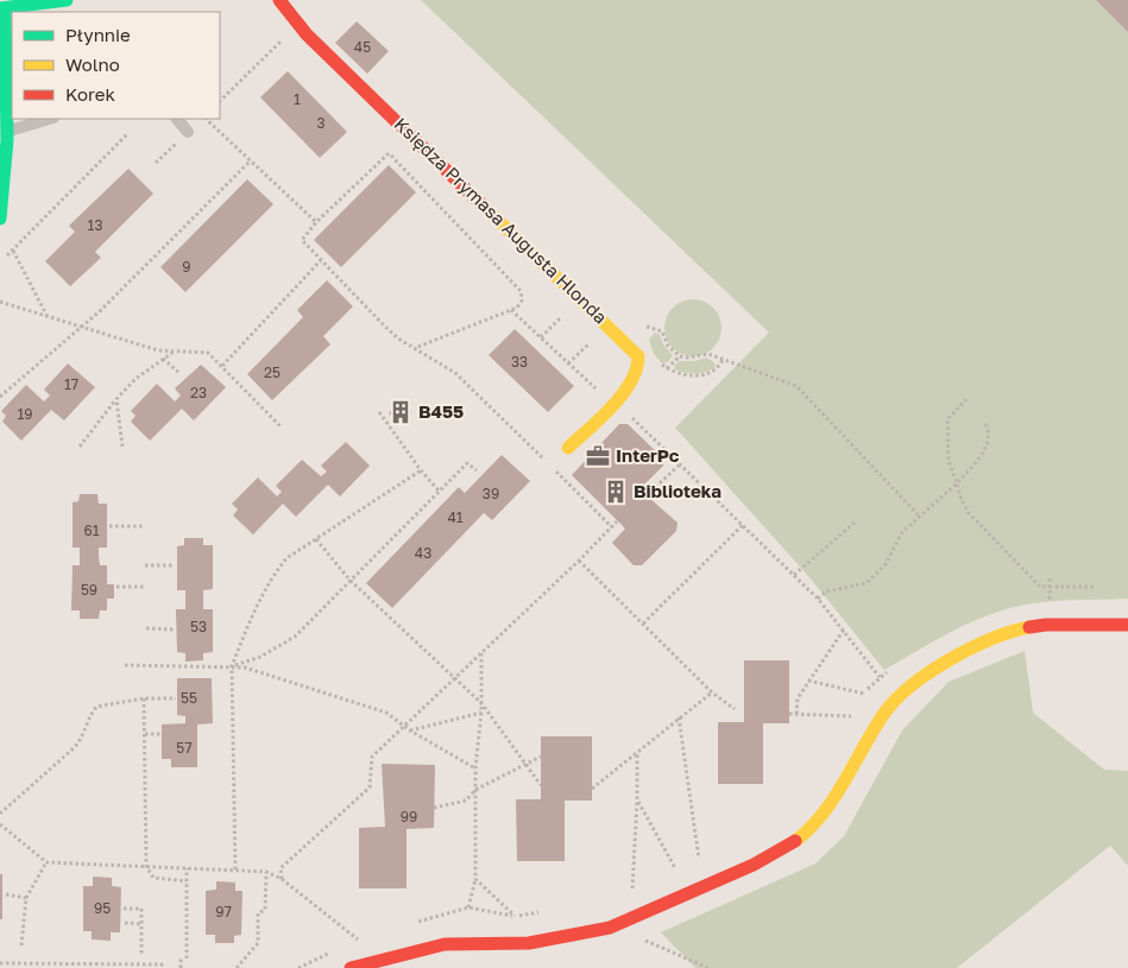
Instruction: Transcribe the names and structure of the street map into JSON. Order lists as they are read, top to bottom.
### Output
{
  "streets": {
    "street": ["Księdza Prymasa Augusta Hlonda"]
  },
  "places": {
    "building": ["B455", "Biblioteka"],
    "office": ["InterPc"]
  },
  "house_numbers": [
    "45",
    "1",
    "3",
    "13",
    "9",
    "33",
    "25",
    "17",
    "23",
    "19",
    "39",
    "41",
    "61",
    "43",
    "59",
    "53",
    "55",
    "57",
    "99",
    "95",
    "97"
  ],
  "legend": ["Płynnie", "Wolno", "Korek"]
}
